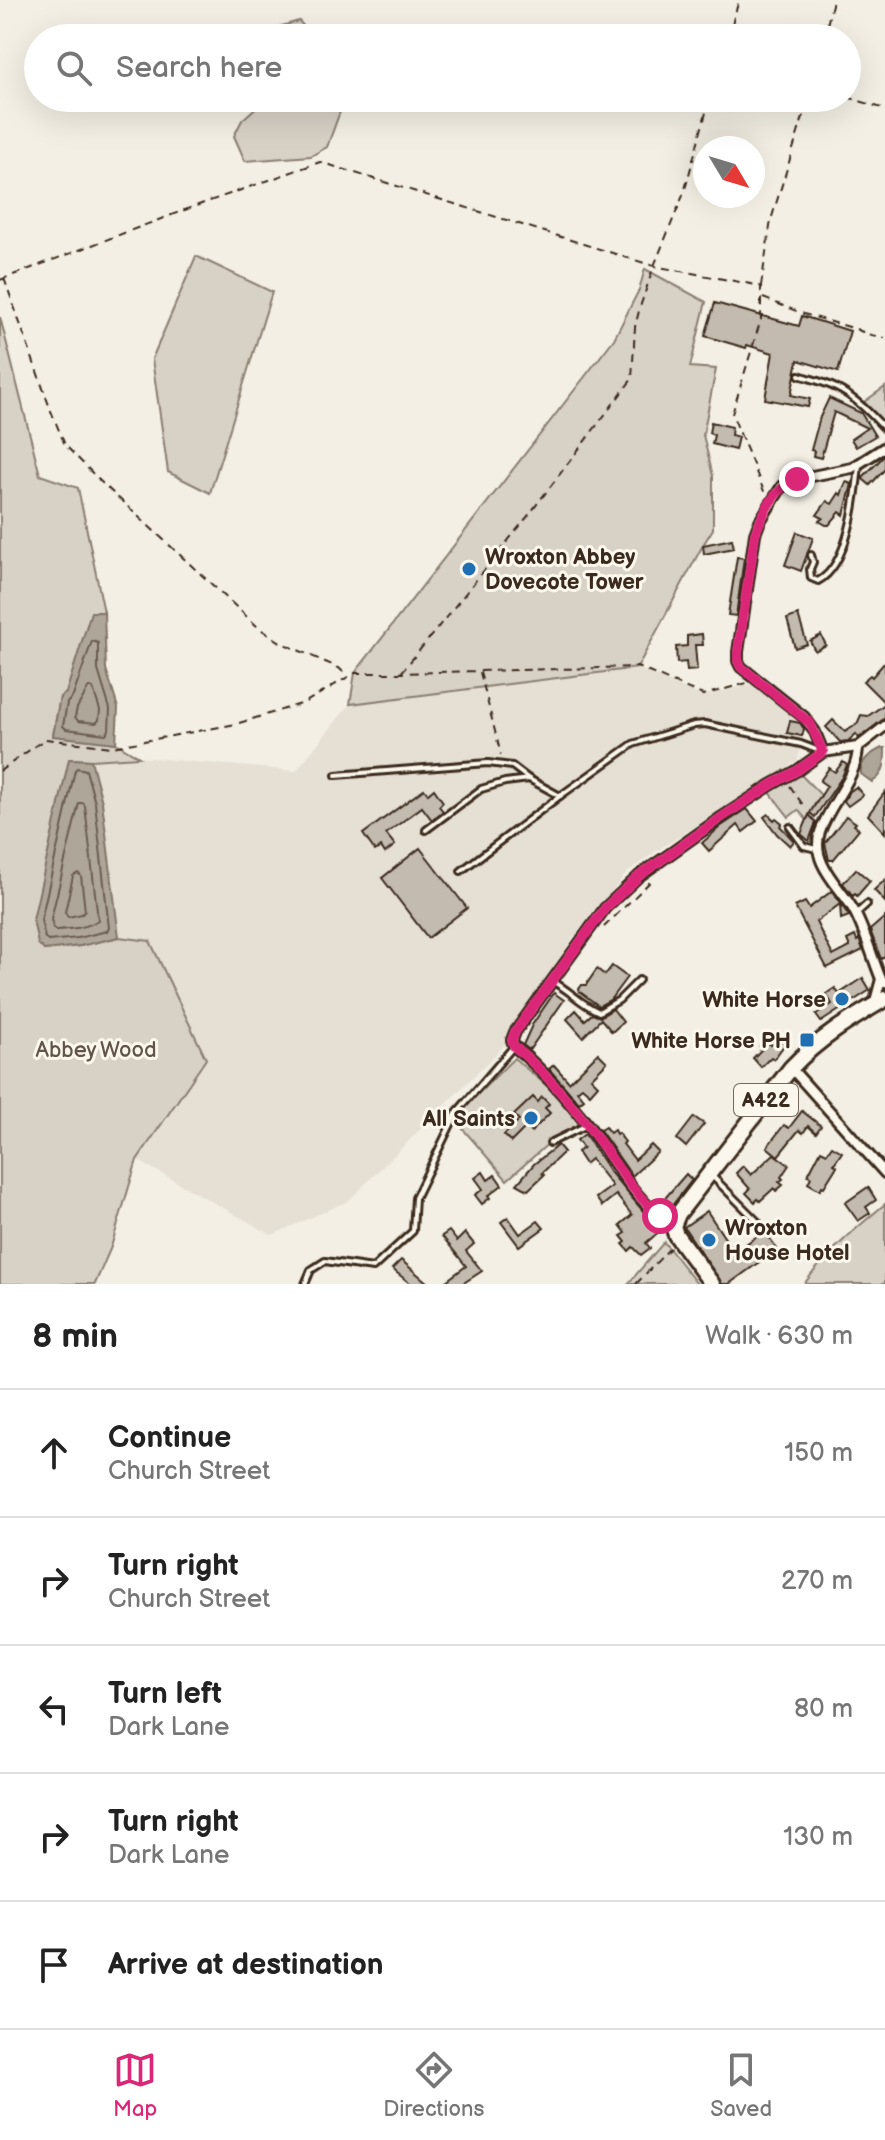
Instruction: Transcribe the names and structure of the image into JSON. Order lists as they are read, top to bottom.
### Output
{
  "streets": {
    "main road": ["A422"]
  },
  "parks": ["Abbey Wood"],
  "places": {
    "other": [
      "Wroxton Abbey Dovecote Tower",
      "White Horse",
      "All Saints",
      "Wroxton House Hotel"
    ],
    "transit": ["White Horse PH"]
  },
  "north": "bottom right",
  "page": {
    "search": "Search here",
    "heading": ["8 min", "Walk · 630 m"],
    "list": [
      ["Continue", "Church Street", "150 m"],
      ["Turn right", "Church Street", "270 m"],
      ["Turn left", "Dark Lane", "80 m"],
      ["Turn right", "Dark Lane", "130 m"],
      "Arrive at destination"
    ],
    "nav": ["Map", "Directions", "Saved"]
  }
}
